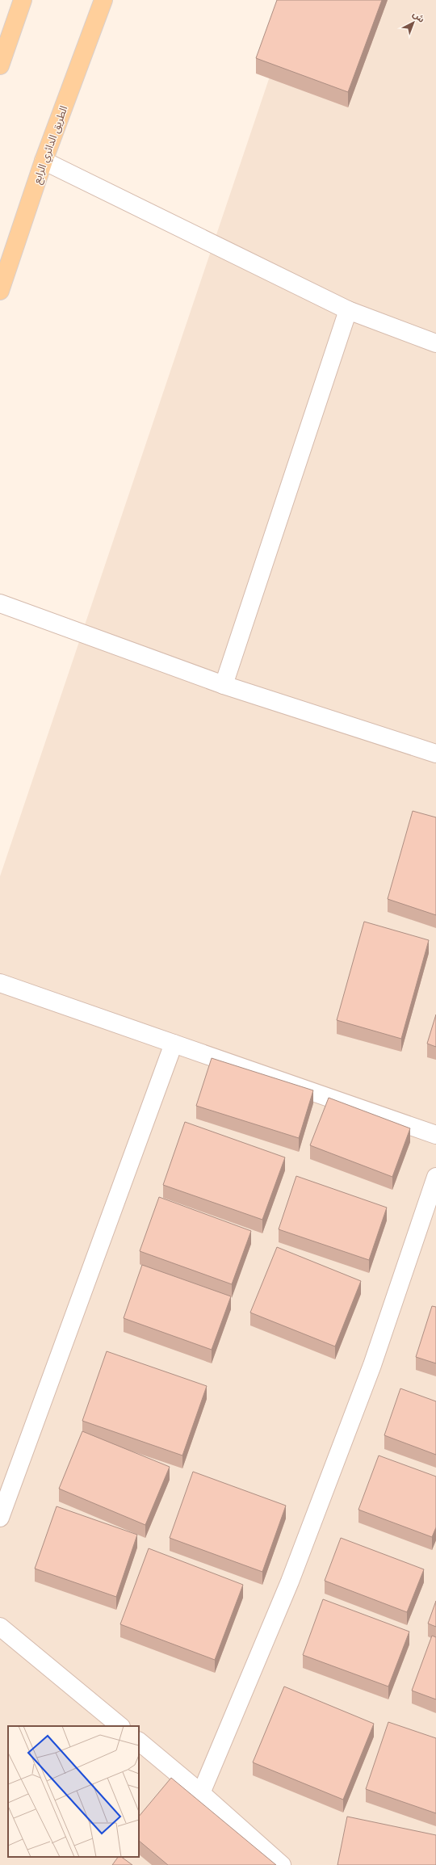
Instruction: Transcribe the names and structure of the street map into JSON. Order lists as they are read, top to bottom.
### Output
{
  "streets": {
    "main road": ["الطريق الدائري الرابع"]
  },
  "north": "top right"
}
